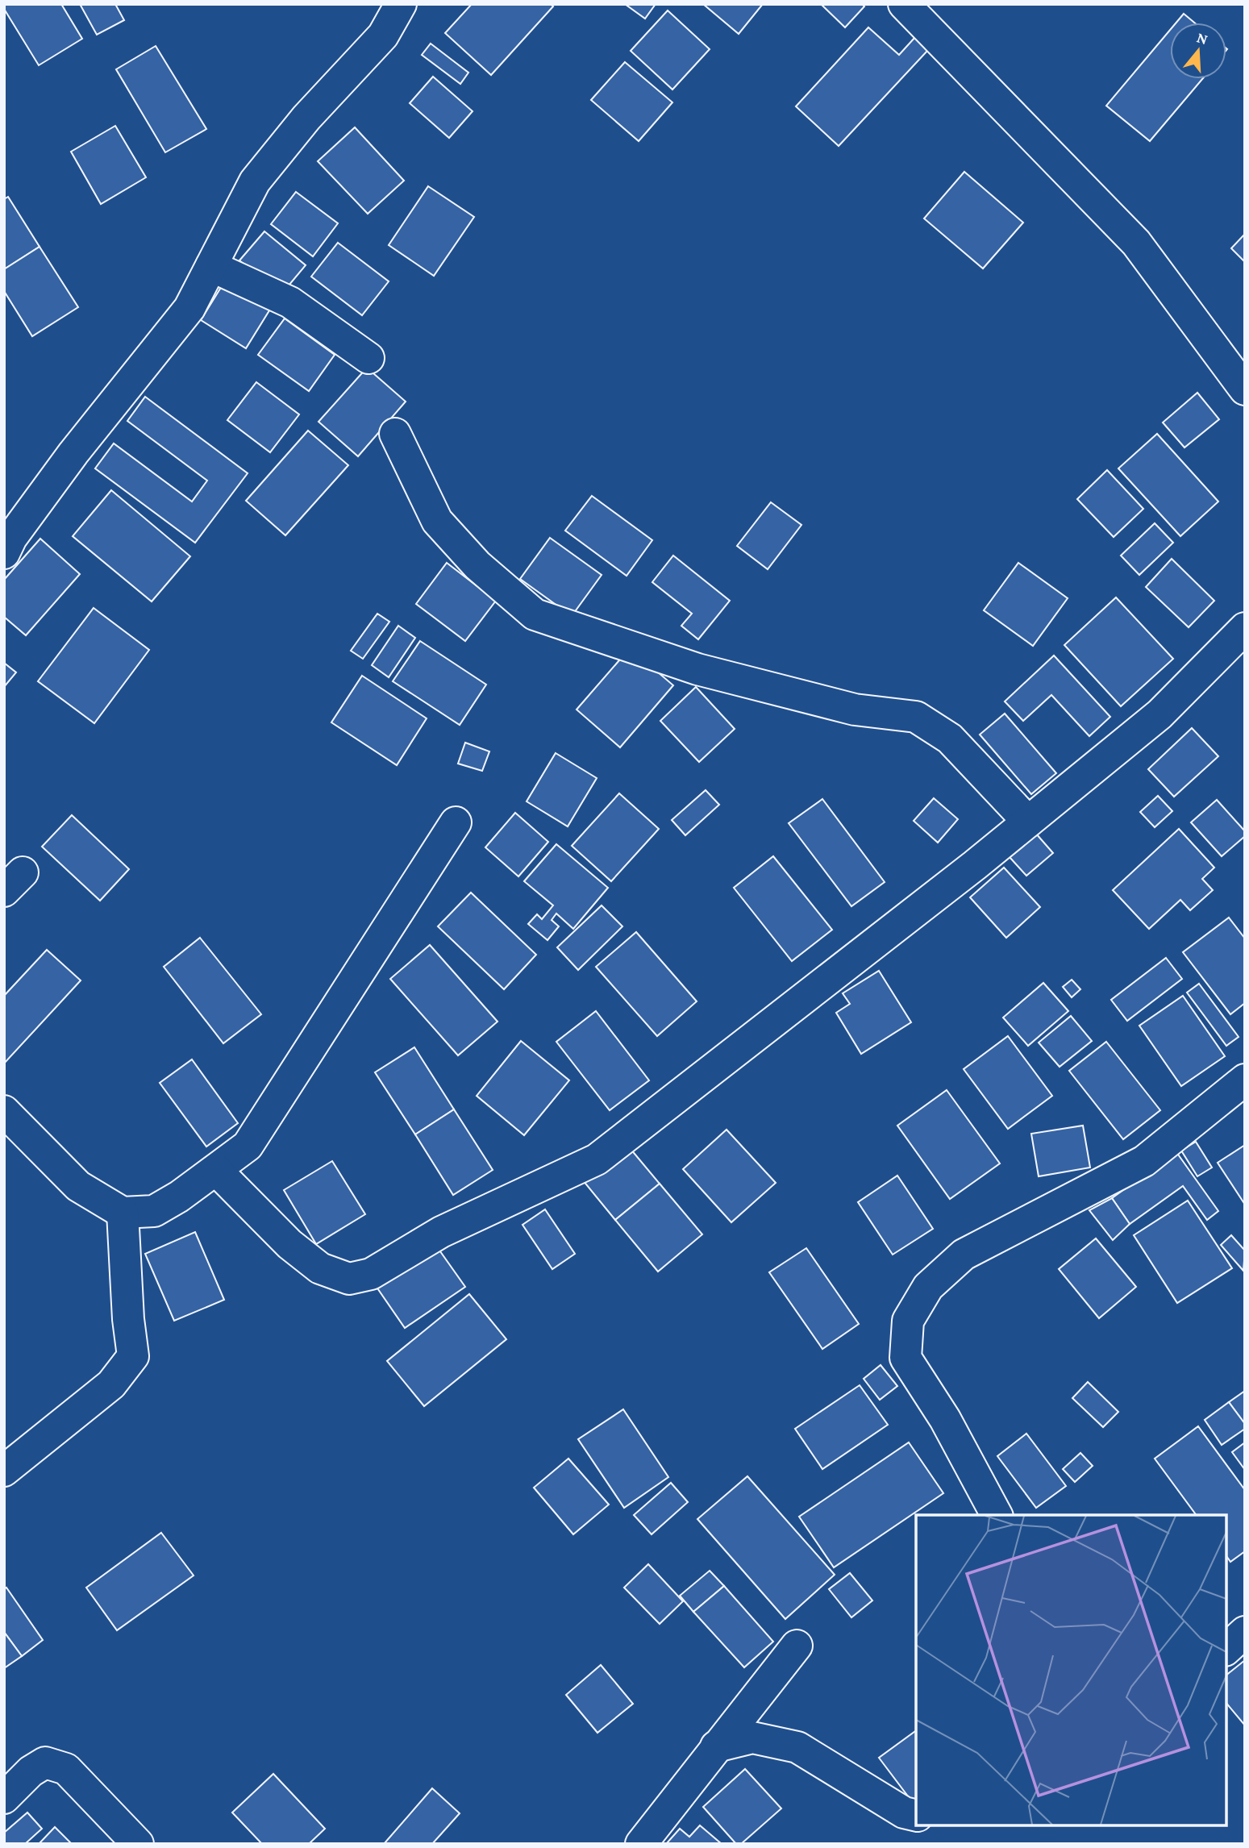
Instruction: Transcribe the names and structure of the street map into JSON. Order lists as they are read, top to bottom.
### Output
{
  "north": "top"
}
